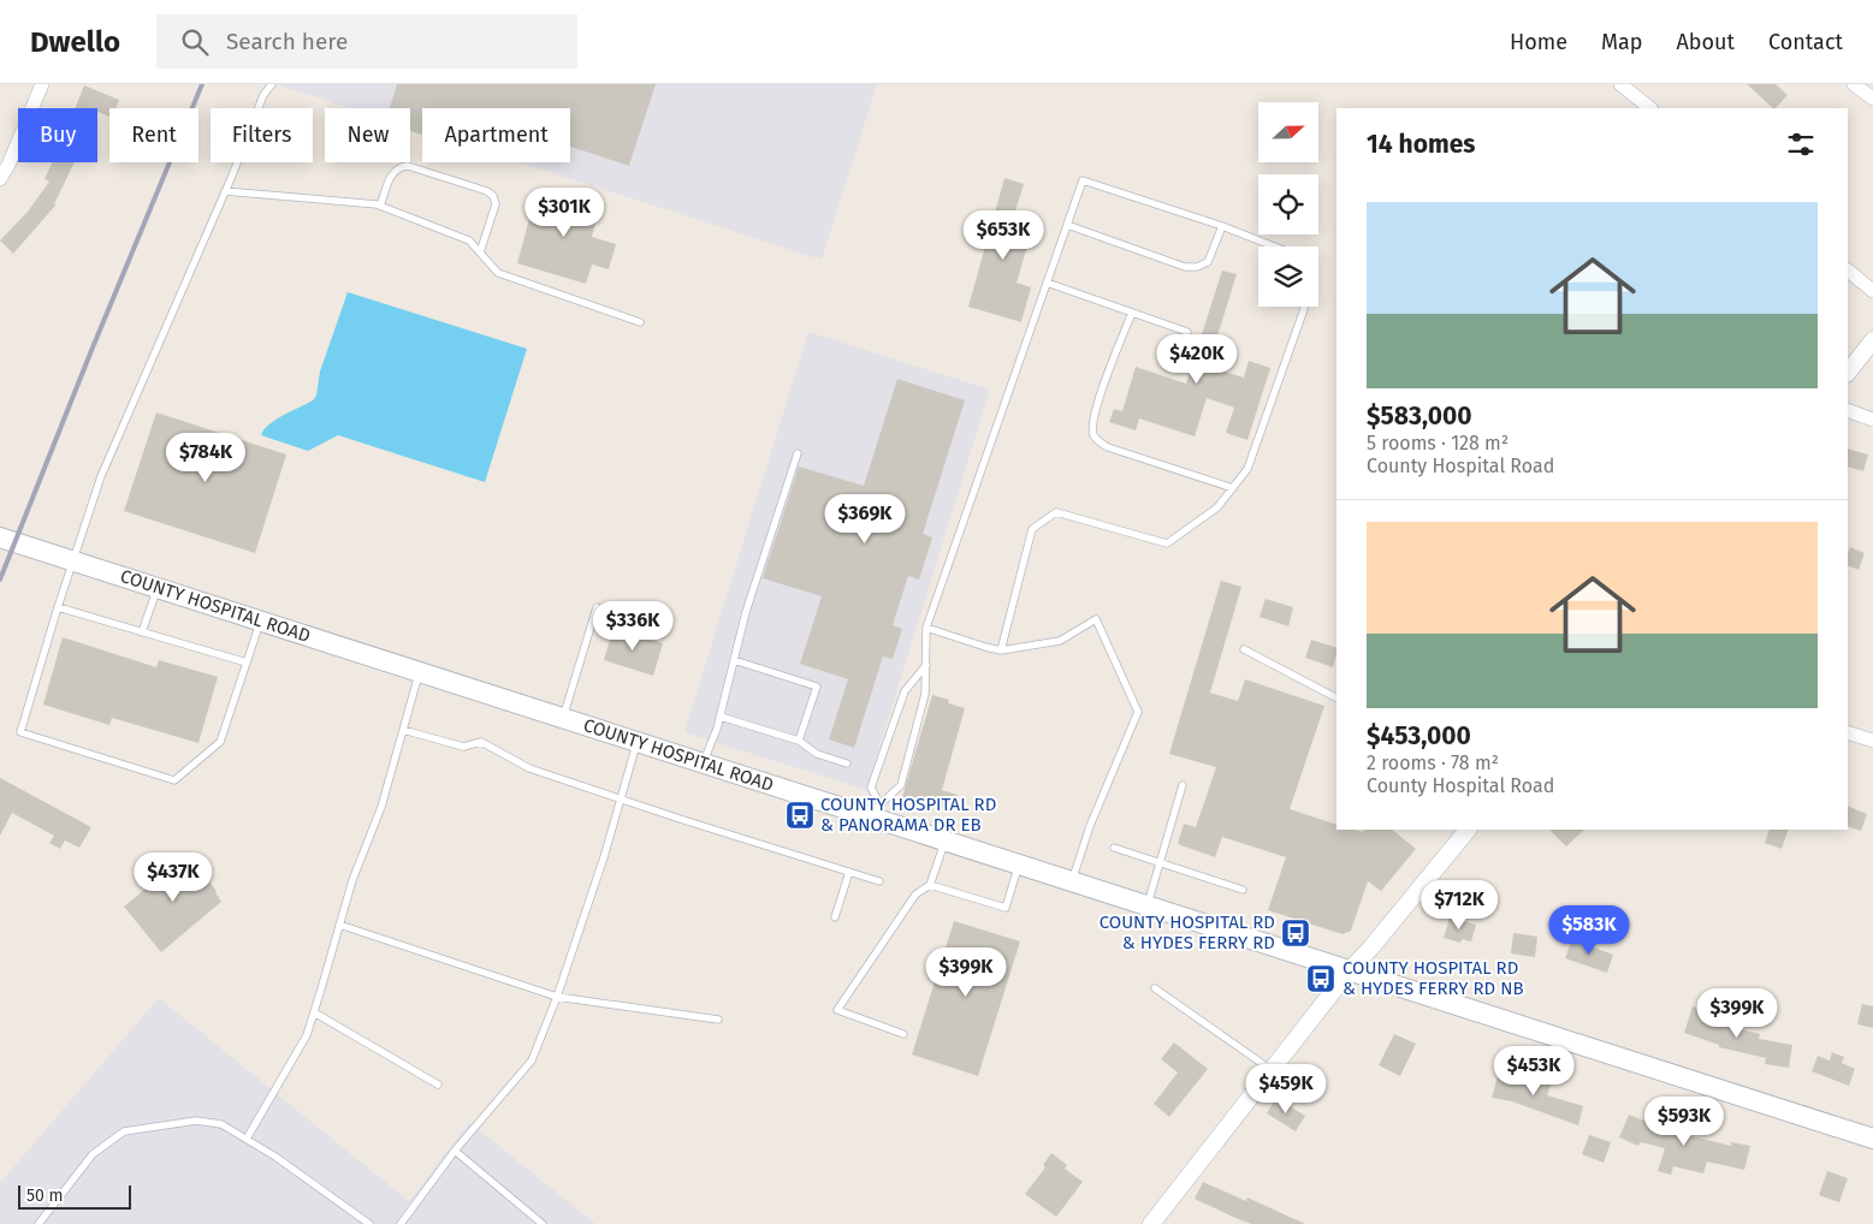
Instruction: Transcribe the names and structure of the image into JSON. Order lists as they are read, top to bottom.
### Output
{
  "streets": {
    "main road": ["COUNTY HOSPITAL ROAD"]
  },
  "places": {
    "bus stop": ["COUNTY HOSPITAL RD & PANORAMA DR EB", "COUNTY HOSPITAL RD & HYDES FERRY RD", "COUNTY HOSPITAL RD & HYDES FERRY RD NB"]
  },
  "scale_bar": "50 m",
  "north": "right",
  "page": {
    "header": "Dwello",
    "search": "Search here",
    "nav": [
      "Home",
      "Map",
      "About",
      "Contact"
    ],
    "chip": [
      "Buy",
      "Rent",
      "Filters",
      "New",
      "Apartment"
    ],
    "heading": "14 homes",
    "list": [
      {
        "name": "$583,000",
        "note": "5 rooms · 128 m² · County Hospital Road"
      },
      {
        "name": "$453,000",
        "note": "2 rooms · 78 m² · County Hospital Road"
      }
    ],
    "price": [
      "$301K",
      "$653K",
      "$420K",
      "$784K",
      "$369K",
      "$336K",
      "$437K",
      "$712K",
      "$583K",
      "$399K",
      "$399K",
      "$453K",
      "$459K",
      "$593K"
    ],
    "scale": "50 m"
  }
}
